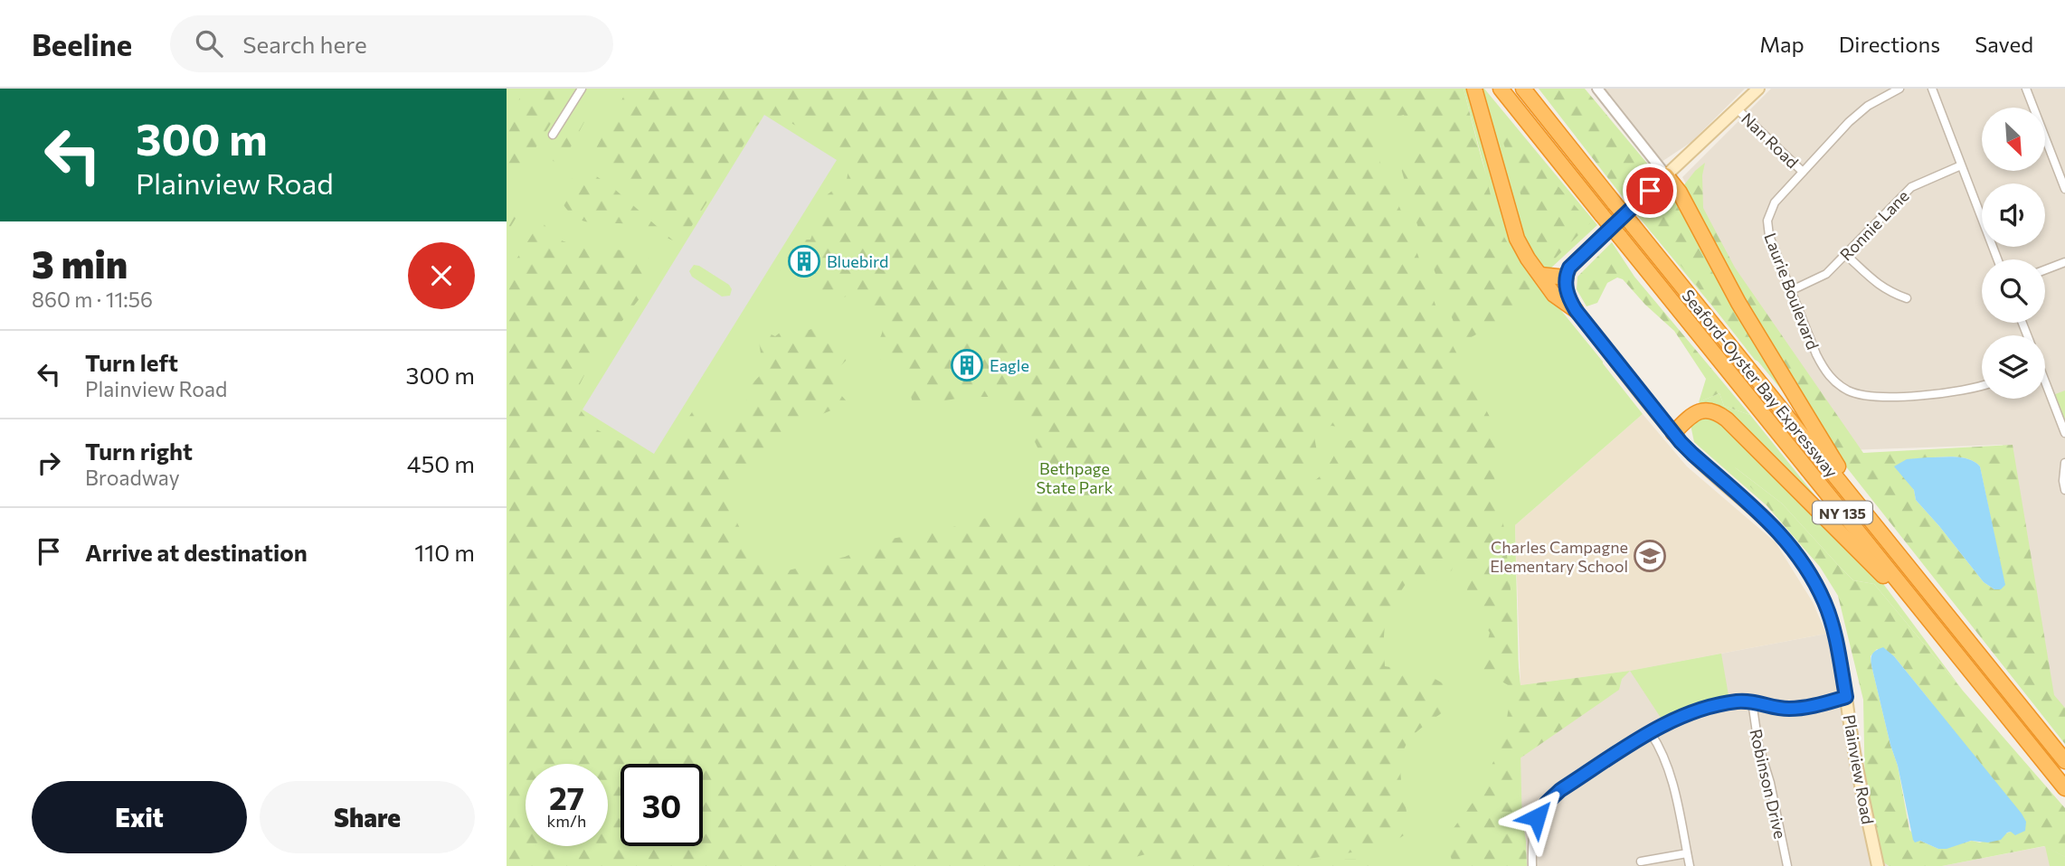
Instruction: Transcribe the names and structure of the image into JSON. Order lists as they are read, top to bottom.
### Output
{
  "streets": {
    "highway": ["Seaford-Oyster Bay Expressway", "NY 135"],
    "main road": ["Plainview Road"],
    "street": [
      "Nan Road",
      "Ronnie Lane",
      "Laurie Boulevard",
      "Robinson Drive"
    ]
  },
  "crossings": [
    ["Nan Road", "Laurie Boulevard"],
    ["Ronnie Lane", "Laurie Boulevard"]
  ],
  "parks": ["Bethpage State Park"],
  "places": {
    "building": ["Bluebird", "Eagle"],
    "school or university": ["Charles Campagne Elementary School"]
  },
  "north": "bottom right",
  "page": {
    "header": "Beeline",
    "search": "Search here",
    "nav": ["Map", "Directions", "Saved"],
    "turn": ["300 m", "Plainview Road"],
    "heading": ["3 min", "860 m · 11:56"],
    "list": [
      {
        "name": "Turn left",
        "note": "Plainview Road",
        "value": "300 m"
      },
      {
        "name": "Turn right",
        "note": "Broadway",
        "value": "450 m"
      },
      {
        "name": "Arrive at destination",
        "value": "110 m"
      }
    ],
    "speed": "27 km/h",
    "limit": "30",
    "buttons": ["Exit", "Share"]
  }
}
